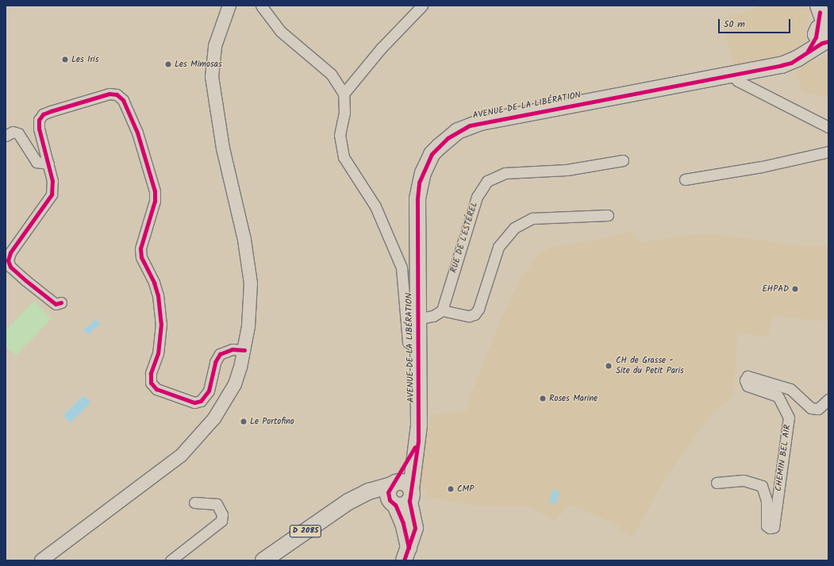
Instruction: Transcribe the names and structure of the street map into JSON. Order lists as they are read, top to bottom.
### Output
{
  "streets": {
    "main road": ["AVENUE DE LA LIBÉRATION", "D 2085"],
    "street": ["RUE DE L'ESTÉREL", "CHEMIN BEL AIR"]
  },
  "crossings": [
    ["AVENUE DE LA LIBÉRATION", "D 2085"]
  ],
  "places": [
    "Les Iris",
    "Les Mimosas",
    "EHPAD",
    "CH de Grasse - Site du Petit Paris",
    "Roses Marine",
    "Le Portofino",
    "CMP"
  ],
  "scale_bar": "50 m"
}
